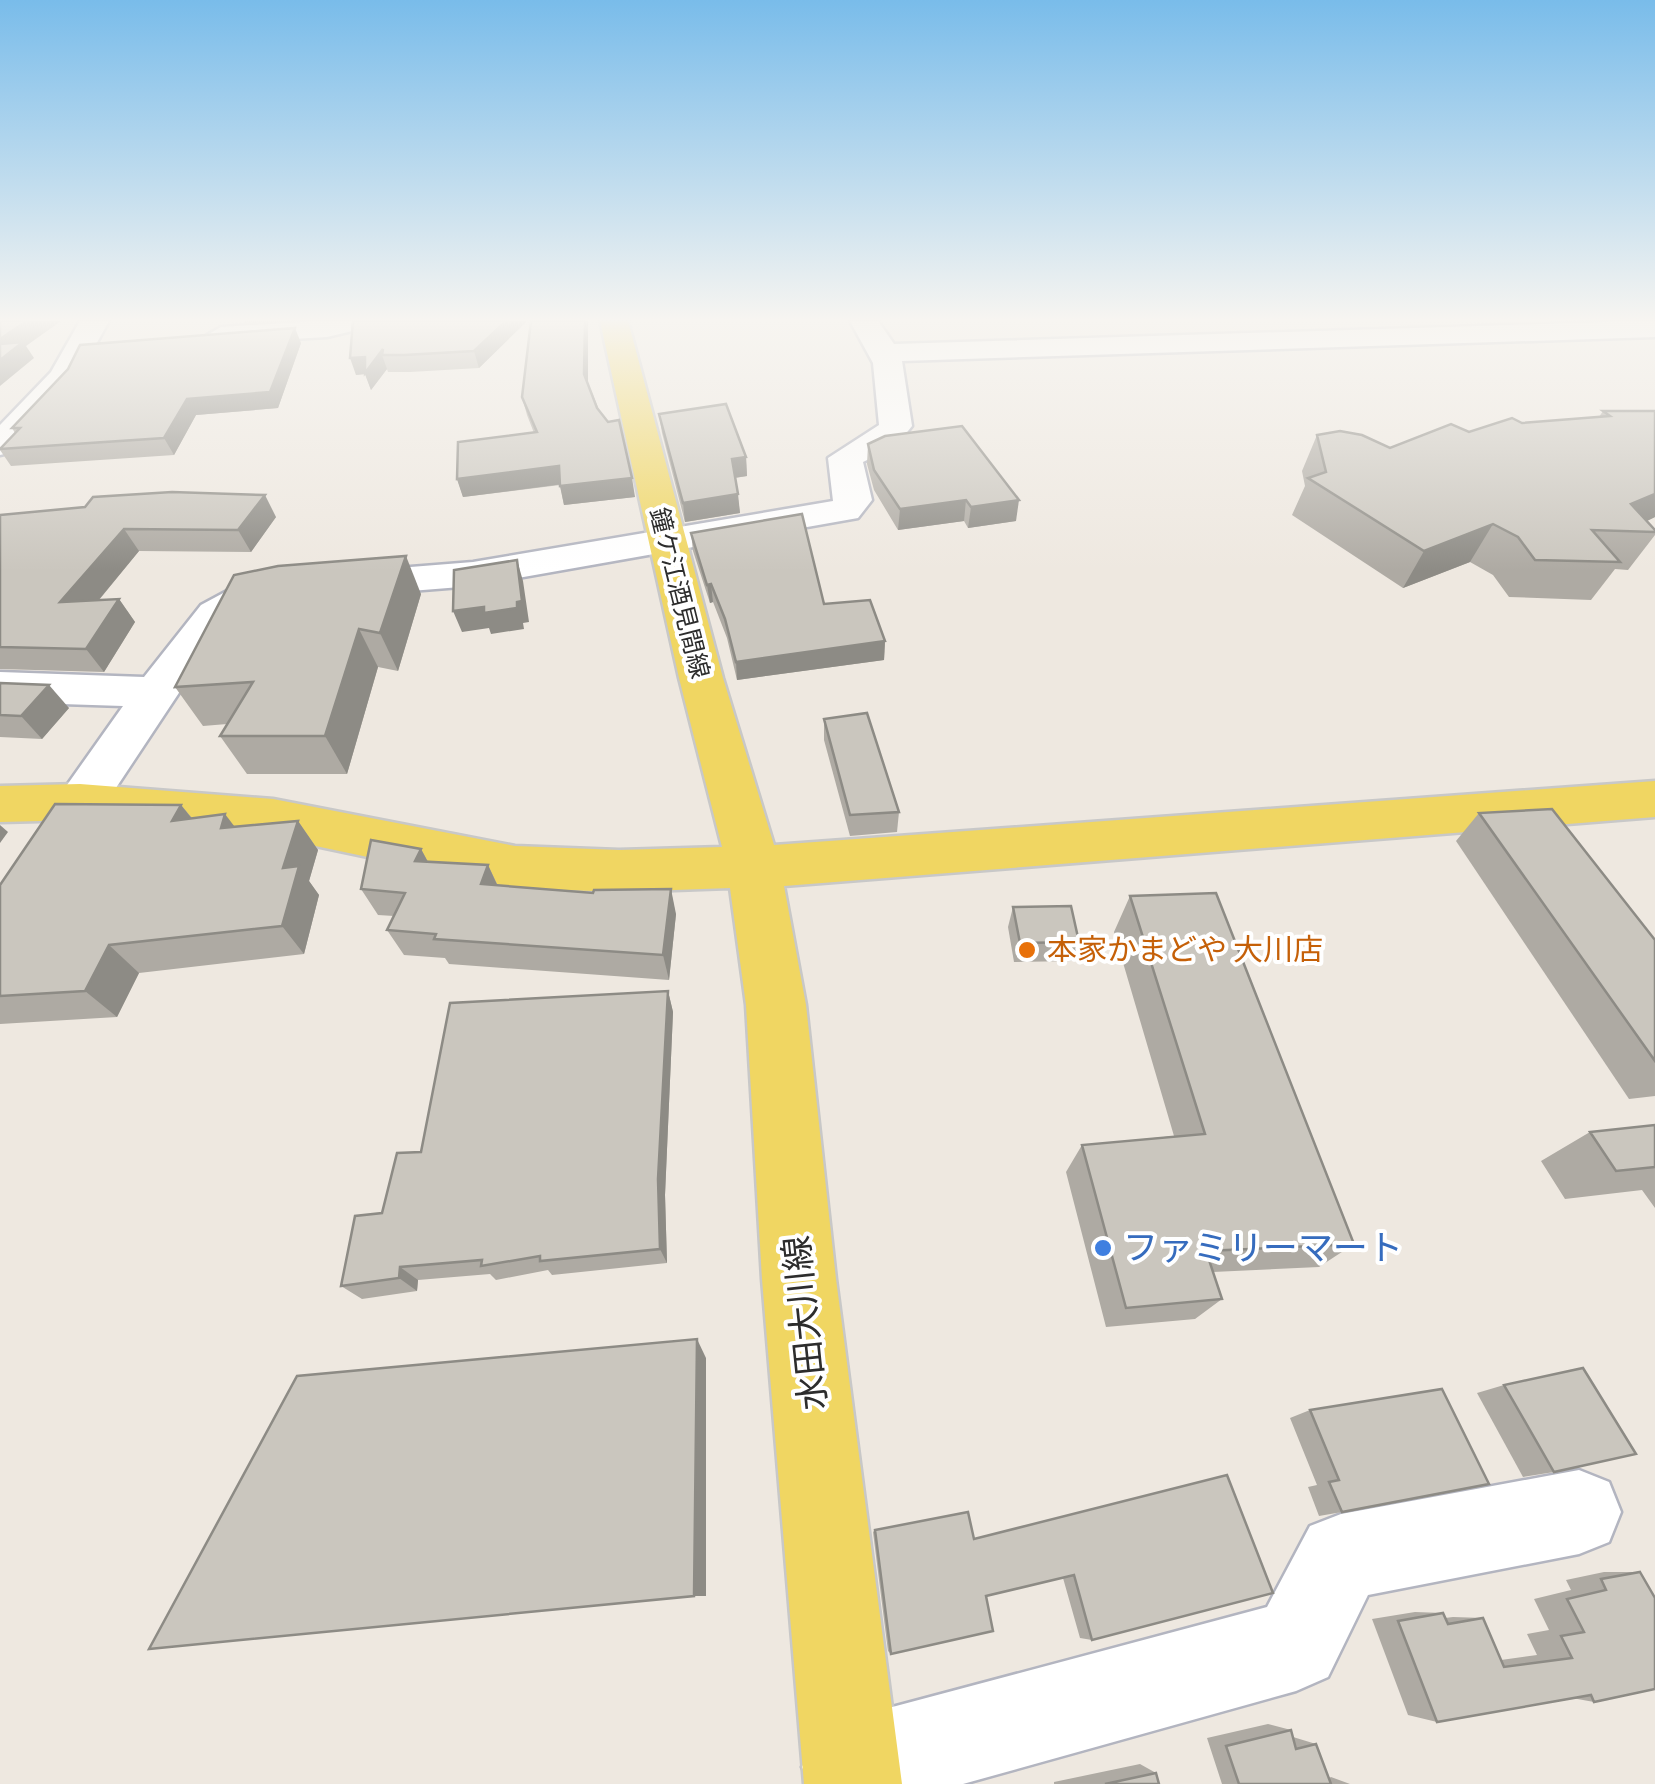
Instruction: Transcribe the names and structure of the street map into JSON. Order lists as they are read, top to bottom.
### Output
{
  "streets": {
    "main road": ["鐘ケ江酒見間線", "水田大川線"]
  },
  "crossings": [
    ["鐘ケ江酒見間線", "水田大川線"]
  ],
  "places": ["本家かまどや 大川店", "ファミリーマート"]
}
